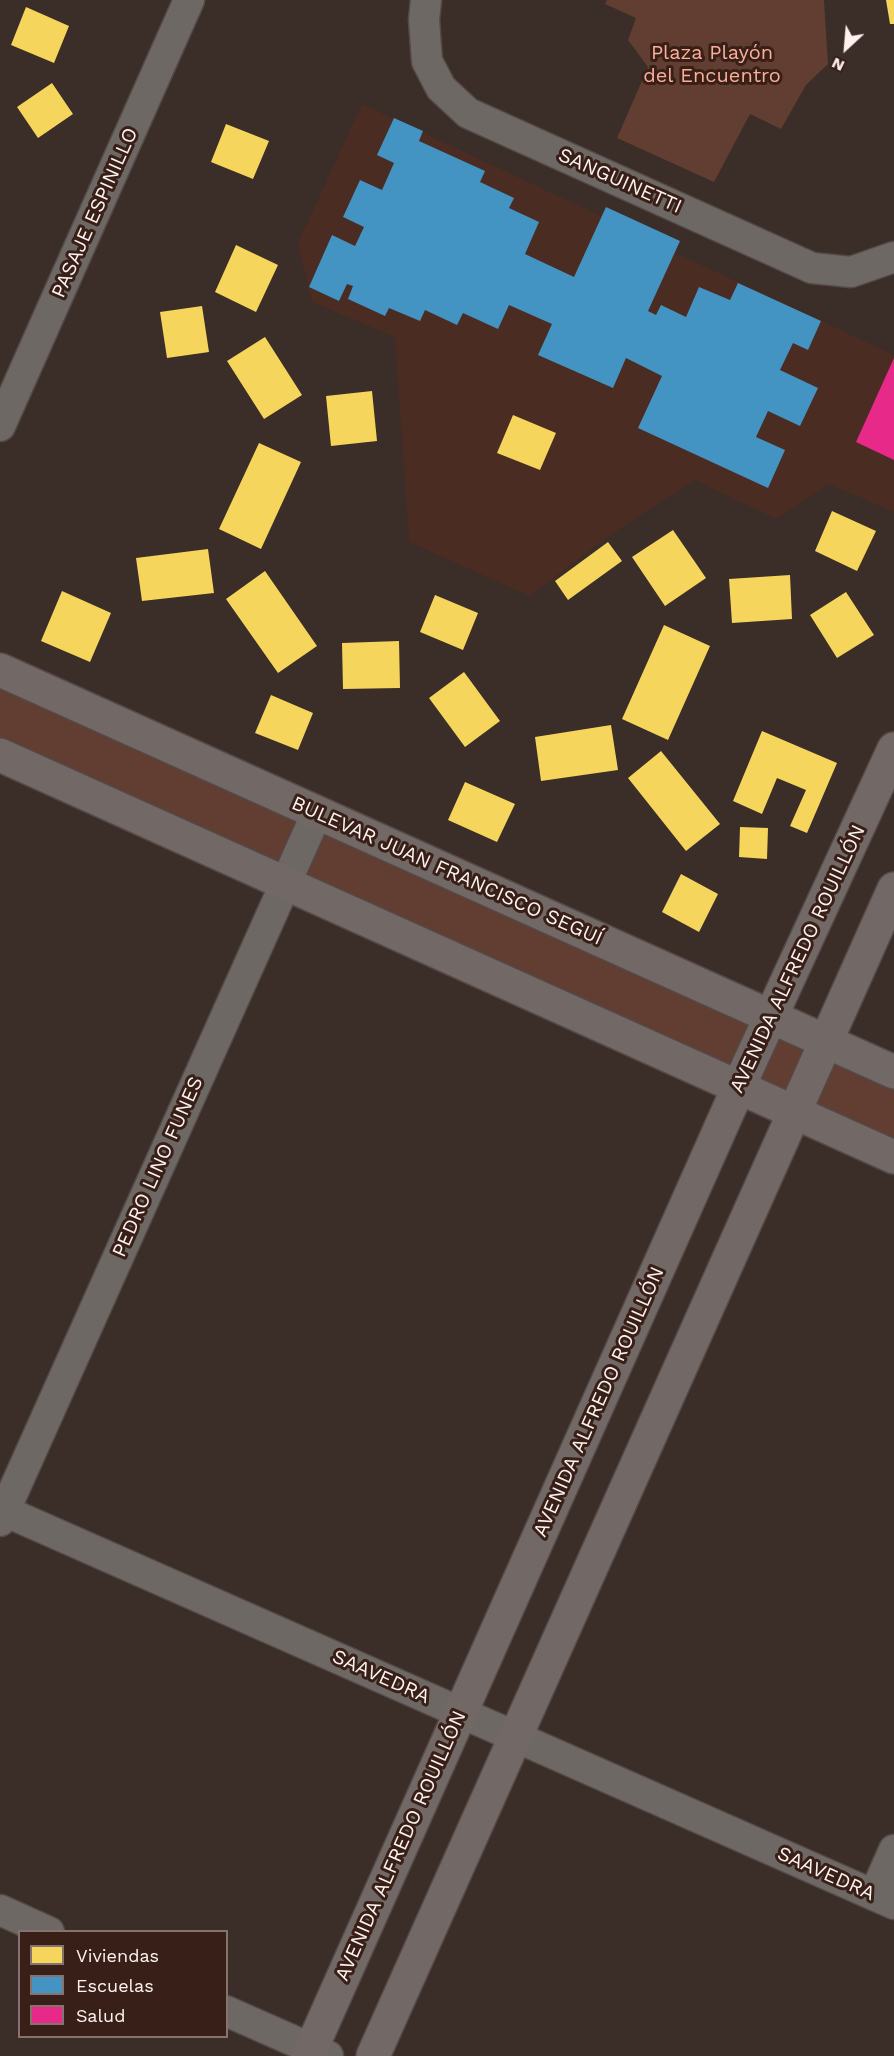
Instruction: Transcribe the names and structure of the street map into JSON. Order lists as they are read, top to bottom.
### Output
{
  "streets": {
    "street": [
      "SANGUINETTI",
      "PASAJE ESPINILLO",
      "BULEVAR JUAN FRANCISCO SEGUÍ",
      "AVENIDA ALFREDO ROUILLÓN",
      "PEDRO LINO FUNES",
      "SAAVEDRA"
    ]
  },
  "crossings": [
    ["BULEVAR JUAN FRANCISCO SEGUÍ", "AVENIDA ALFREDO ROUILLÓN"],
    ["BULEVAR JUAN FRANCISCO SEGUÍ", "PEDRO LINO FUNES"],
    ["AVENIDA ALFREDO ROUILLÓN", "SAAVEDRA"],
    ["PEDRO LINO FUNES", "SAAVEDRA"]
  ],
  "parks": ["Plaza Playón del Encuentro"],
  "legend": ["Viviendas", "Escuelas", "Salud"],
  "north": "bottom left"
}
